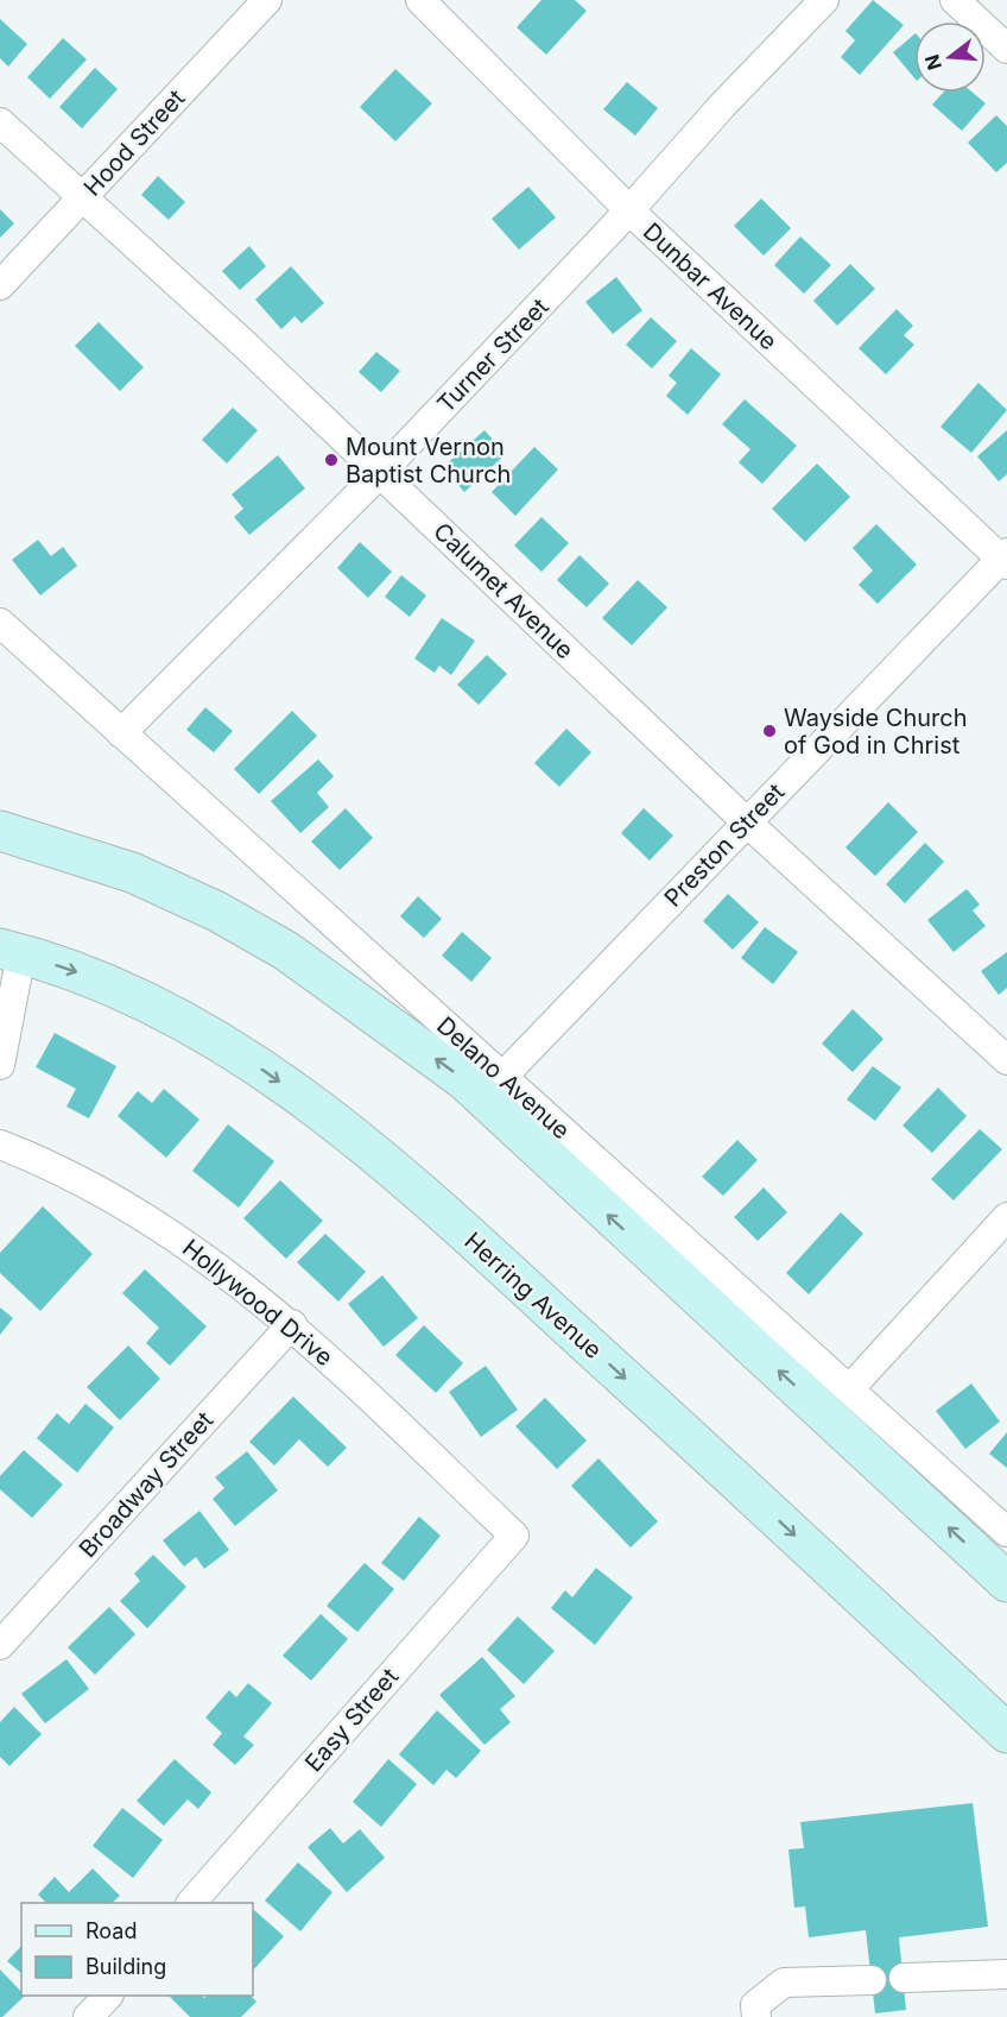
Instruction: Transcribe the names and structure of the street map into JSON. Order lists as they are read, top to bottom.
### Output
{
  "streets": {
    "main road": ["Herring Avenue"],
    "street": [
      "Hood Street",
      "Dunbar Avenue",
      "Turner Street",
      "Calumet Avenue",
      "Preston Street",
      "Delano Avenue",
      "Hollywood Drive",
      "Broadway Street",
      "Easy Street"
    ]
  },
  "crossings": [
    ["Hood Street", "Calumet Avenue"],
    ["Dunbar Avenue", "Turner Street"],
    ["Dunbar Avenue", "Preston Street"],
    ["Turner Street", "Calumet Avenue"],
    ["Turner Street", "Delano Avenue"],
    ["Calumet Avenue", "Preston Street"],
    ["Preston Street", "Delano Avenue"],
    ["Hollywood Drive", "Broadway Street"],
    ["Hollywood Drive", "Easy Street"]
  ],
  "places": ["Mount Vernon Baptist Church", "Wayside Church of God in Christ"],
  "legend": ["Road", "Building"],
  "north": "left"
}
